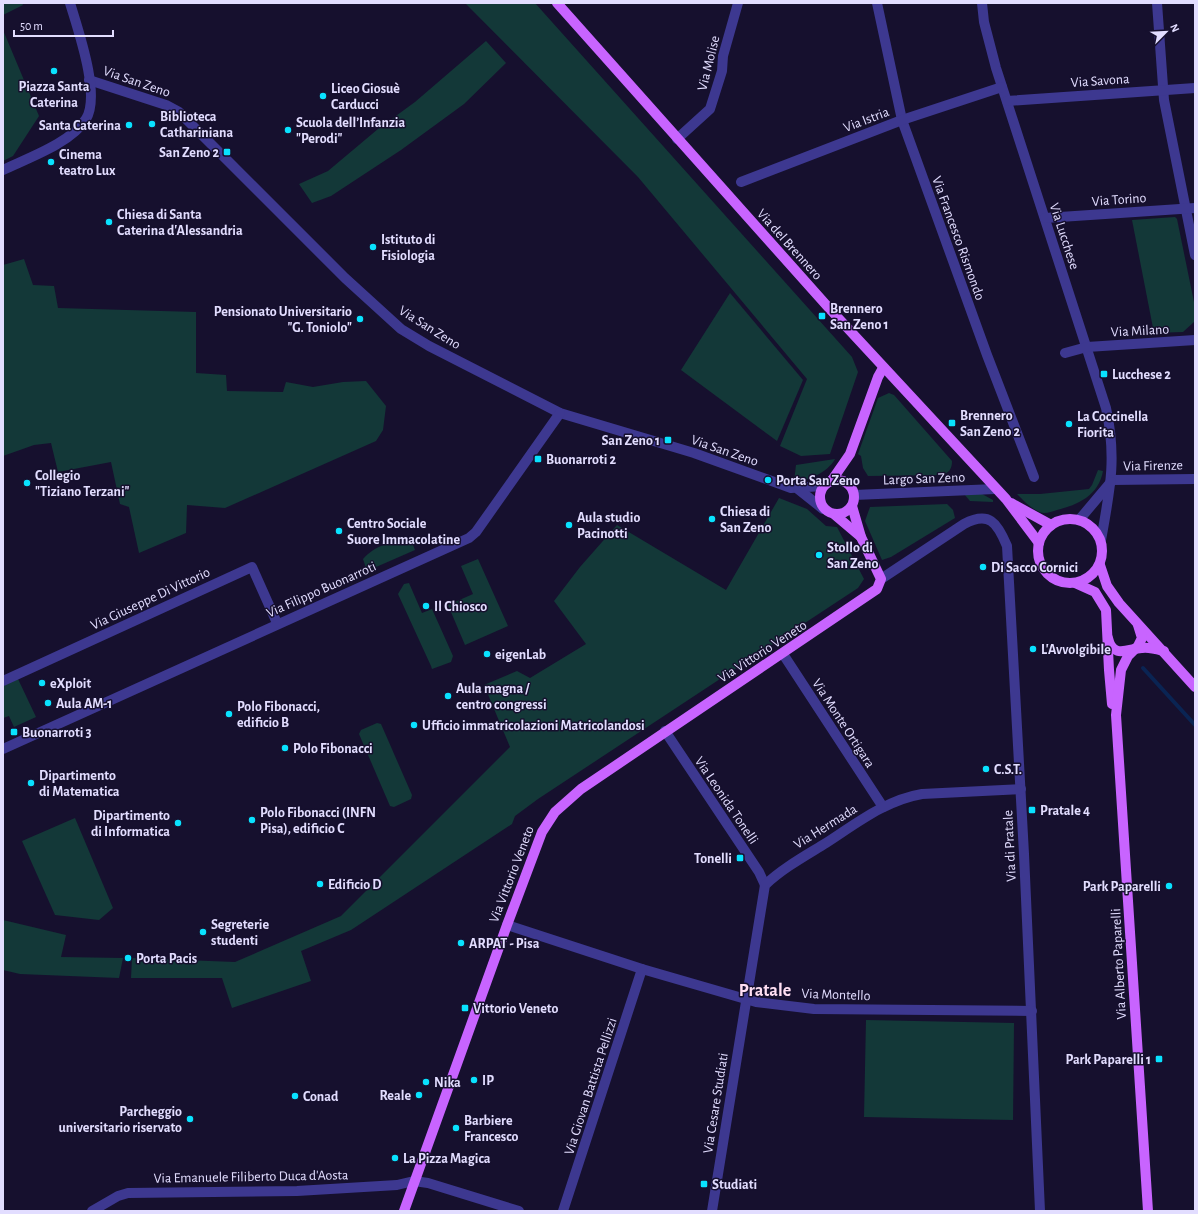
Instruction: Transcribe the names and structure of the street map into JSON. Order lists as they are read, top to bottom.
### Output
{
  "streets": {
    "main road": ["Via del Brennero", "Via Vittorio Veneto", "Via Alberto Paparelli"],
    "street": [
      "Via Molise",
      "Via Savona",
      "Via San Zeno",
      "Via Istria",
      "Via Torino",
      "Via Lucchese",
      "Via Francesco Rismondo",
      "Via Milano",
      "Via Firenze",
      "Largo San Zeno",
      "Via Filippo Buonarroti",
      "Via Giuseppe Di Vittorio",
      "Via Monte Ortigara",
      "Via Leonida Tonelli",
      "Via Hermada",
      "Via di Pratale",
      "Via Montello",
      "Via Giovan Battista Pellizzi",
      "Via Cesare Studiati",
      "Via Emanuele Filiberto Duca d'Aosta"
    ]
  },
  "crossings": [
    ["Via Molise", "Via del Brennero"],
    ["Via Savona", "Via Lucchese"],
    ["Via San Zeno", "Largo San Zeno"],
    ["Via San Zeno", "Via Filippo Buonarroti"],
    ["Via Istria", "Via Lucchese"],
    ["Via Istria", "Via Francesco Rismondo"],
    ["Via Torino", "Via Lucchese"],
    ["Via Lucchese", "Via del Brennero"],
    ["Via Lucchese", "Via Milano"],
    ["Via Lucchese", "Via Firenze"],
    ["Via del Brennero", "Largo San Zeno"],
    ["Via Filippo Buonarroti", "Via Giuseppe Di Vittorio"],
    ["Via Vittorio Veneto", "Via Monte Ortigara"],
    ["Via Vittorio Veneto", "Via Leonida Tonelli"],
    ["Via Vittorio Veneto", "Via di Pratale"],
    ["Via Vittorio Veneto", "Via Montello"],
    ["Via Vittorio Veneto", "Via Emanuele Filiberto Duca d'Aosta"],
    ["Via Monte Ortigara", "Via Hermada"],
    ["Via Leonida Tonelli", "Via Hermada"],
    ["Via Hermada", "Via di Pratale"],
    ["Via di Pratale", "Via Montello"],
    ["Via Montello", "Via Giovan Battista Pellizzi"],
    ["Via Montello", "Via Cesare Studiati"]
  ],
  "districts": ["Pratale"],
  "places": {
    "other": [
      "Piazza Santa Caterina",
      "Liceo Giosuè Carducci",
      "Biblioteca Cathariniana",
      "Santa Caterina",
      "Scuola dell’Infanzia \"Perodi\"",
      "Cinema teatro Lux",
      "Chiesa di Santa Caterina d'Alessandria",
      "Istituto di Fisiologia",
      "Pensionato Universitario \"G. Toniolo\"",
      "La Coccinella Fiorita",
      "Porta San Zeno",
      "Collegio \"Tiziano Terzani\"",
      "Chiesa di San Zeno",
      "Aula studio Pacinotti",
      "Centro Sociale Suore Immacolatine",
      "Stollo di San Zeno",
      "Di Sacco Cornici",
      "Il Chiosco",
      "L'Avvolgibile",
      "eigenLab",
      "eXploit",
      "Aula magna / centro congressi",
      "Aula AM-1",
      "Polo Fibonacci, edificio B",
      "Ufficio immatricolazioni Matricolandosi",
      "Polo Fibonacci",
      "C.S.T.",
      "Dipartimento di Matematica",
      "Polo Fibonacci (INFN Pisa), edificio C",
      "Dipartimento di Informatica",
      "Edificio D",
      "Park Paparelli",
      "Segreterie studenti",
      "ARPAT - Pisa",
      "Porta Pacis",
      "IP",
      "Nika",
      "Reale",
      "Conad",
      "Parcheggio universitario riservato",
      "Barbiere Francesco",
      "La Pizza Magica"
    ],
    "transit": [
      "San Zeno 2",
      "Brennero San Zeno 1",
      "Lucchese 2",
      "Brennero San Zeno 2",
      "San Zeno 1",
      "Buonarroti 2",
      "Buonarroti 3",
      "Pratale 4",
      "Tonelli",
      "Vittorio Veneto",
      "Park Paparelli 1",
      "Studiati"
    ]
  },
  "scale_bar": "50 m",
  "north": "top right"
}
